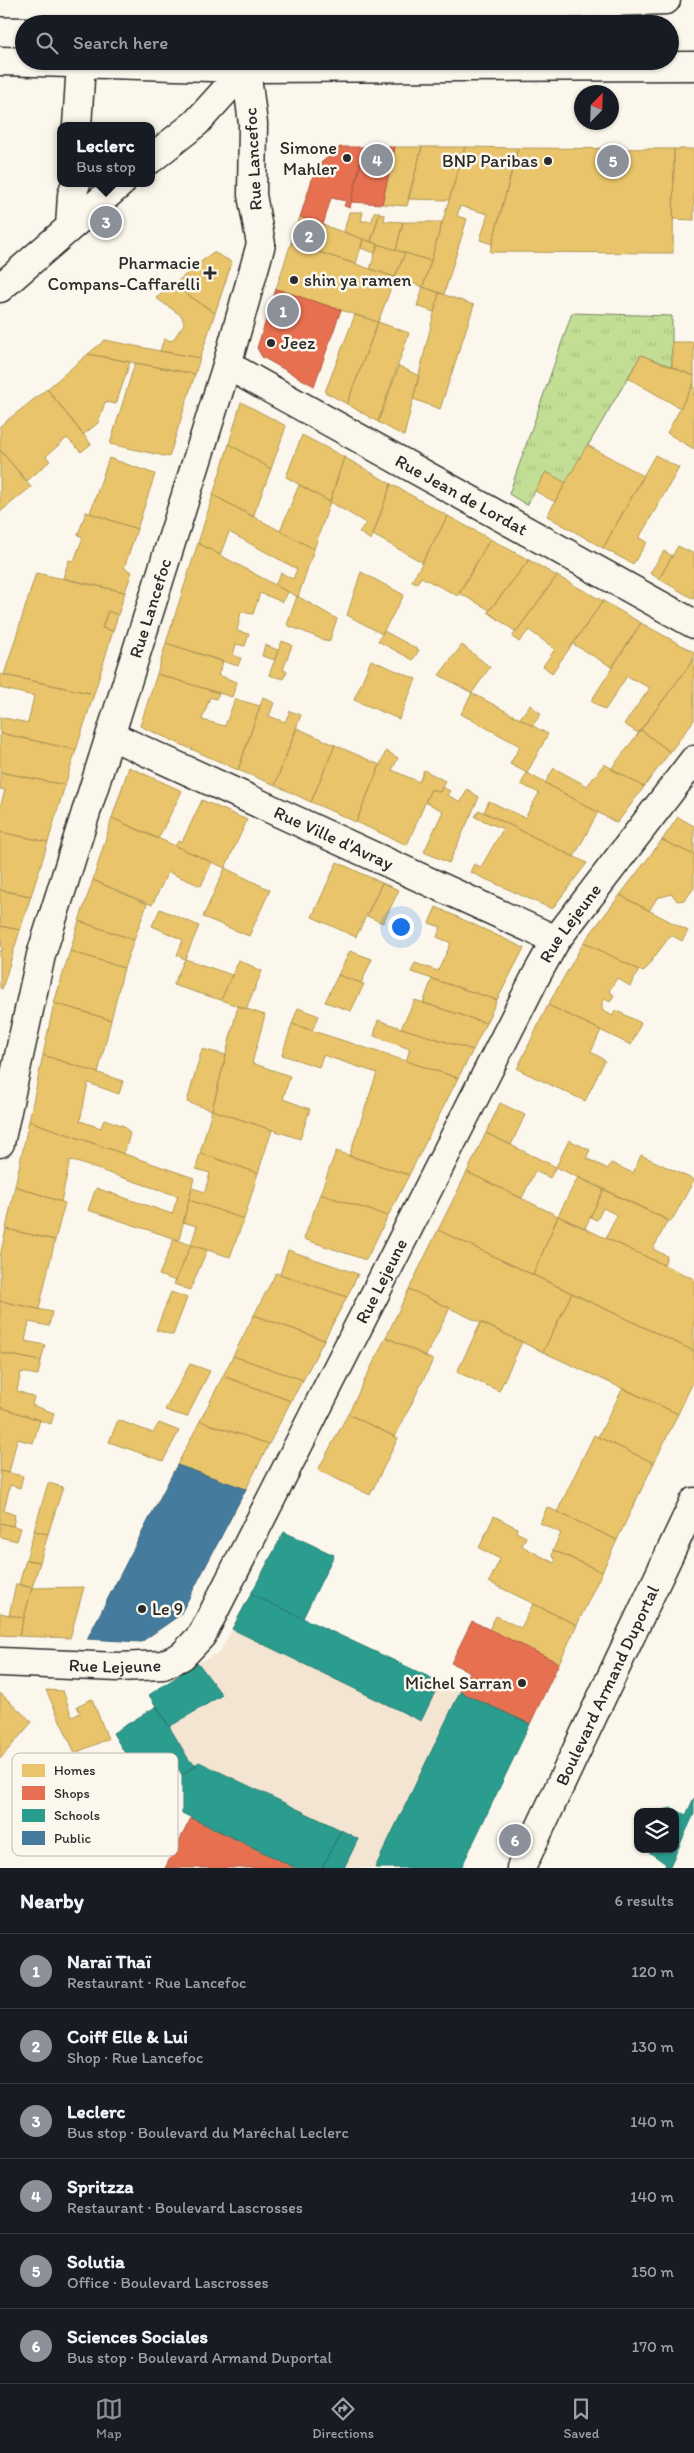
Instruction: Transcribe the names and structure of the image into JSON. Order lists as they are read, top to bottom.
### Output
{
  "streets": {
    "street": [
      "Rue Lancefoc",
      "Rue Jean de Lordat",
      "Rue Ville d'Avray",
      "Rue Lejeune",
      "Boulevard Armand Duportal"
    ]
  },
  "crossings": [
    ["Rue Lancefoc", "Rue Jean de Lordat"],
    ["Rue Lancefoc", "Rue Ville d'Avray"],
    ["Rue Ville d'Avray", "Rue Lejeune"]
  ],
  "places": {
    "other": [
      "Simone Mahler",
      "BNP Paribas",
      "shin ya ramen",
      "Jeez",
      "Le 9",
      "Michel Sarran"
    ],
    "health": ["Pharmacie Compans-Caffarelli"]
  },
  "legend": [
    "Homes",
    "Shops",
    "Schools",
    "Public"
  ],
  "north": "top right",
  "page": {
    "search": "Search here",
    "popup": ["Leclerc", "Bus stop"],
    "pins": [
      "4",
      "5",
      "3",
      "2",
      "1",
      "6"
    ],
    "heading": ["Nearby", "6 results"],
    "list": [
      {
        "mark": "1",
        "name": "Naraï Thaï",
        "note": "Restaurant · Rue Lancefoc",
        "value": "120 m"
      },
      {
        "mark": "2",
        "name": "Coiff Elle & Lui",
        "note": "Shop · Rue Lancefoc",
        "value": "130 m"
      },
      {
        "mark": "3",
        "name": "Leclerc",
        "note": "Bus stop · Boulevard du Maréchal Leclerc",
        "value": "140 m"
      },
      {
        "mark": "4",
        "name": "Spritzza",
        "note": "Restaurant · Boulevard Lascrosses",
        "value": "140 m"
      },
      {
        "mark": "5",
        "name": "Solutia",
        "note": "Office · Boulevard Lascrosses",
        "value": "150 m"
      },
      {
        "mark": "6",
        "name": "Sciences Sociales",
        "note": "Bus stop · Boulevard Armand Duportal",
        "value": "170 m"
      }
    ],
    "nav": ["Map", "Directions", "Saved"]
  }
}
